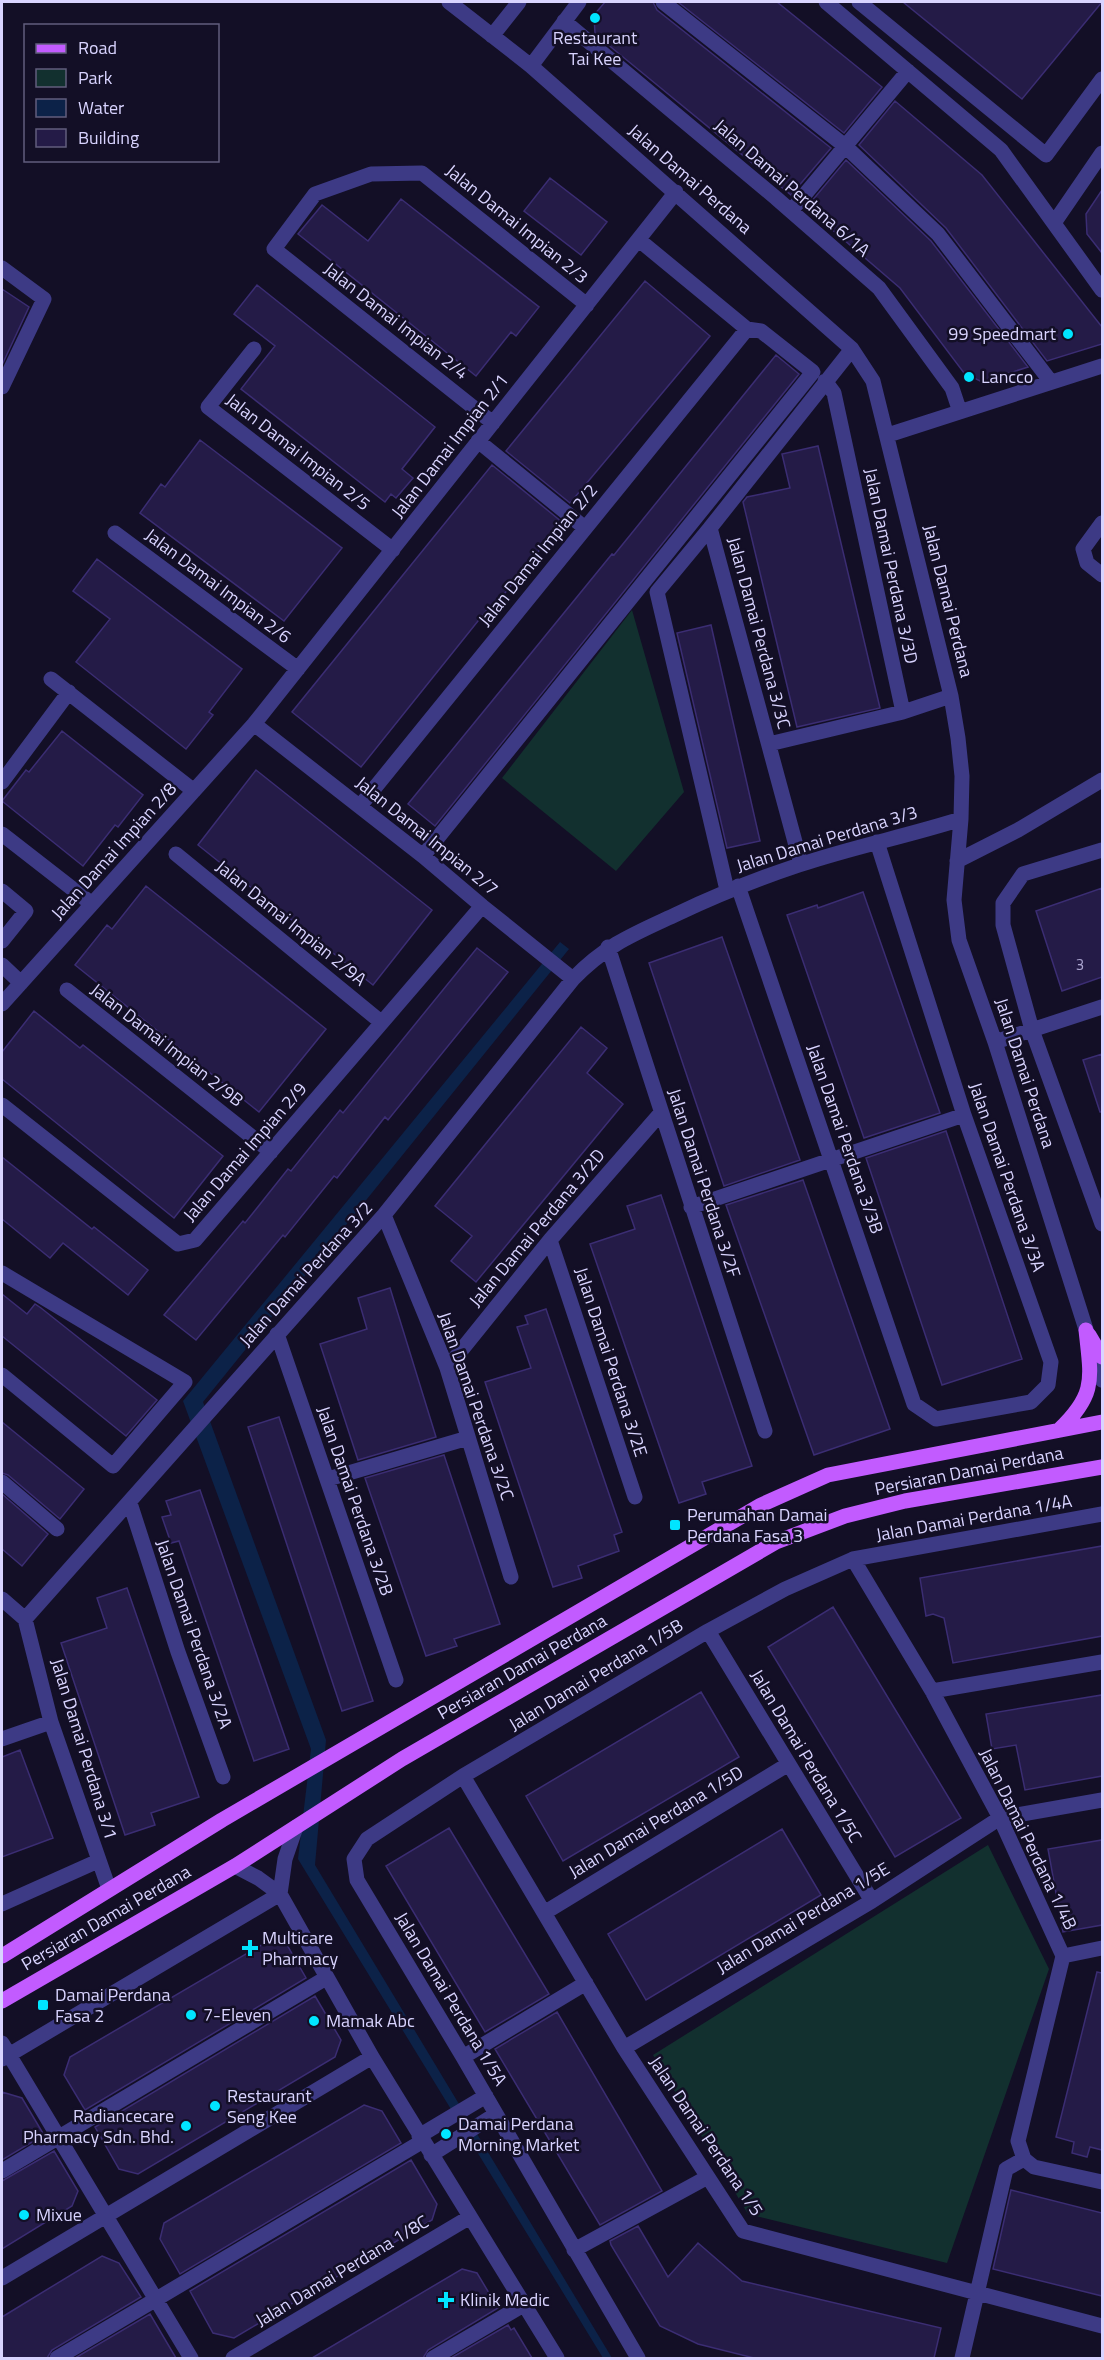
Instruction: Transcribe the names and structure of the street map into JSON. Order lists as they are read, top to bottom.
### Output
{
  "streets": {
    "main road": ["Persiaran Damai Perdana"],
    "street": [
      "Jalan Damai Perdana",
      "Jalan Damai Perdana 6/1A",
      "Jalan Damai Impian 2/3",
      "Jalan Damai Impian 2/4",
      "Jalan Damai Impian 2/1",
      "Jalan Damai Impian 2/5",
      "Jalan Damai Impian 2/2",
      "Jalan Damai Perdana 3/3D",
      "Jalan Damai Impian 2/6",
      "Jalan Damai Perdana 3/3C",
      "Jalan Damai Impian 2/7",
      "Jalan Damai Perdana 3/3",
      "Jalan Damai Impian 2/8",
      "Jalan Damai Impian 2/9A",
      "Jalan Damai Impian 2/9B",
      "Jalan Damai Perdana 3/3B",
      "Jalan Damai Impian 2/9",
      "Jalan Damai Perdana 3/3A",
      "Jalan Damai Perdana 3/2F",
      "Jalan Damai Perdana 3/2D",
      "Jalan Damai Perdana 3/2",
      "Jalan Damai Perdana 3/2E",
      "Jalan Damai Perdana 3/2C",
      "Jalan Damai Perdana 3/2B",
      "Jalan Damai Perdana 1/4A",
      "Jalan Damai Perdana 3/2A",
      "Jalan Damai Perdana 1/5B",
      "Jalan Damai Perdana 3/1",
      "Jalan Damai Perdana 1/5C",
      "Jalan Damai Perdana 1/5D",
      "Jalan Damai Perdana 1/4B",
      "Jalan Damai Perdana 1/5E",
      "Jalan Damai Perdana 1/5A",
      "Jalan Damai Perdana 1/5",
      "Jalan Damai Perdana 1/8C"
    ]
  },
  "crossings": [
    ["Jalan Damai Perdana", "Jalan Damai Impian 2/1"],
    ["Jalan Damai Perdana", "Jalan Damai Perdana 3/3C"],
    ["Jalan Damai Perdana", "Jalan Damai Perdana 3/3"],
    ["Jalan Damai Impian 2/3", "Jalan Damai Impian 2/4"],
    ["Jalan Damai Impian 2/3", "Jalan Damai Impian 2/1"],
    ["Jalan Damai Impian 2/4", "Jalan Damai Impian 2/1"],
    ["Jalan Damai Impian 2/1", "Jalan Damai Impian 2/5"],
    ["Jalan Damai Impian 2/1", "Jalan Damai Impian 2/6"],
    ["Jalan Damai Impian 2/1", "Jalan Damai Impian 2/7"],
    ["Jalan Damai Impian 2/1", "Jalan Damai Impian 2/8"],
    ["Jalan Damai Impian 2/2", "Jalan Damai Impian 2/7"],
    ["Jalan Damai Perdana 3/3D", "Jalan Damai Perdana 3/3C"],
    ["Jalan Damai Perdana 3/3C", "Jalan Damai Perdana 3/3"],
    ["Jalan Damai Perdana 3/3C", "Jalan Damai Perdana 3/3B"],
    ["Jalan Damai Impian 2/7", "Jalan Damai Impian 2/8"],
    ["Jalan Damai Impian 2/7", "Jalan Damai Impian 2/9"],
    ["Jalan Damai Impian 2/7", "Jalan Damai Perdana 3/2"],
    ["Jalan Damai Perdana 3/3", "Jalan Damai Perdana 3/3B"],
    ["Jalan Damai Perdana 3/3", "Jalan Damai Perdana 3/3A"],
    ["Jalan Damai Perdana 3/3", "Jalan Damai Perdana 3/2F"],
    ["Jalan Damai Perdana 3/3", "Jalan Damai Perdana 3/2"],
    ["Jalan Damai Impian 2/9A", "Jalan Damai Impian 2/9"],
    ["Jalan Damai Impian 2/9B", "Jalan Damai Impian 2/9"],
    ["Jalan Damai Perdana 3/3B", "Jalan Damai Perdana 3/3A"],
    ["Jalan Damai Perdana 3/2F", "Jalan Damai Perdana 3/2D"],
    ["Jalan Damai Perdana 3/2F", "Jalan Damai Perdana 3/2"],
    ["Jalan Damai Perdana 3/2D", "Jalan Damai Perdana 3/2E"],
    ["Jalan Damai Perdana 3/2D", "Jalan Damai Perdana 3/2C"],
    ["Jalan Damai Perdana 3/2", "Jalan Damai Perdana 3/2C"],
    ["Jalan Damai Perdana 3/2", "Jalan Damai Perdana 3/2B"],
    ["Jalan Damai Perdana 3/2", "Jalan Damai Perdana 3/2A"],
    ["Jalan Damai Perdana 3/2", "Jalan Damai Perdana 3/1"],
    ["Persiaran Damai Perdana", "Jalan Damai Perdana 3/1"],
    ["Jalan Damai Perdana 1/4A", "Jalan Damai Perdana 1/5B"],
    ["Jalan Damai Perdana 1/4A", "Jalan Damai Perdana 1/4B"],
    ["Jalan Damai Perdana 1/5B", "Jalan Damai Perdana 1/5C"],
    ["Jalan Damai Perdana 1/5B", "Jalan Damai Perdana 1/4B"],
    ["Jalan Damai Perdana 1/5B", "Jalan Damai Perdana 1/5A"],
    ["Jalan Damai Perdana 1/5B", "Jalan Damai Perdana 1/5"],
    ["Jalan Damai Perdana 1/5C", "Jalan Damai Perdana 1/5D"],
    ["Jalan Damai Perdana 1/5C", "Jalan Damai Perdana 1/5E"],
    ["Jalan Damai Perdana 1/5D", "Jalan Damai Perdana 1/5"],
    ["Jalan Damai Perdana 1/4B", "Jalan Damai Perdana 1/5E"],
    ["Jalan Damai Perdana 1/5E", "Jalan Damai Perdana 1/5"]
  ],
  "places": {
    "other": [
      "Restaurant Tai Kee",
      "99 Speedmart",
      "Lancco",
      "7-Eleven",
      "Mamak Abc",
      "Restaurant Seng Kee",
      "Radiancecare Pharmacy Sdn. Bhd.",
      "Damai Perdana Morning Market",
      "Mixue"
    ],
    "transit": ["Perumahan Damai Perdana Fasa 3", "Damai Perdana Fasa 2"],
    "health": ["Multicare Pharmacy", "Klinik Medic"]
  },
  "house_numbers": ["3"],
  "legend": [
    "Road",
    "Park",
    "Water",
    "Building"
  ]
}
